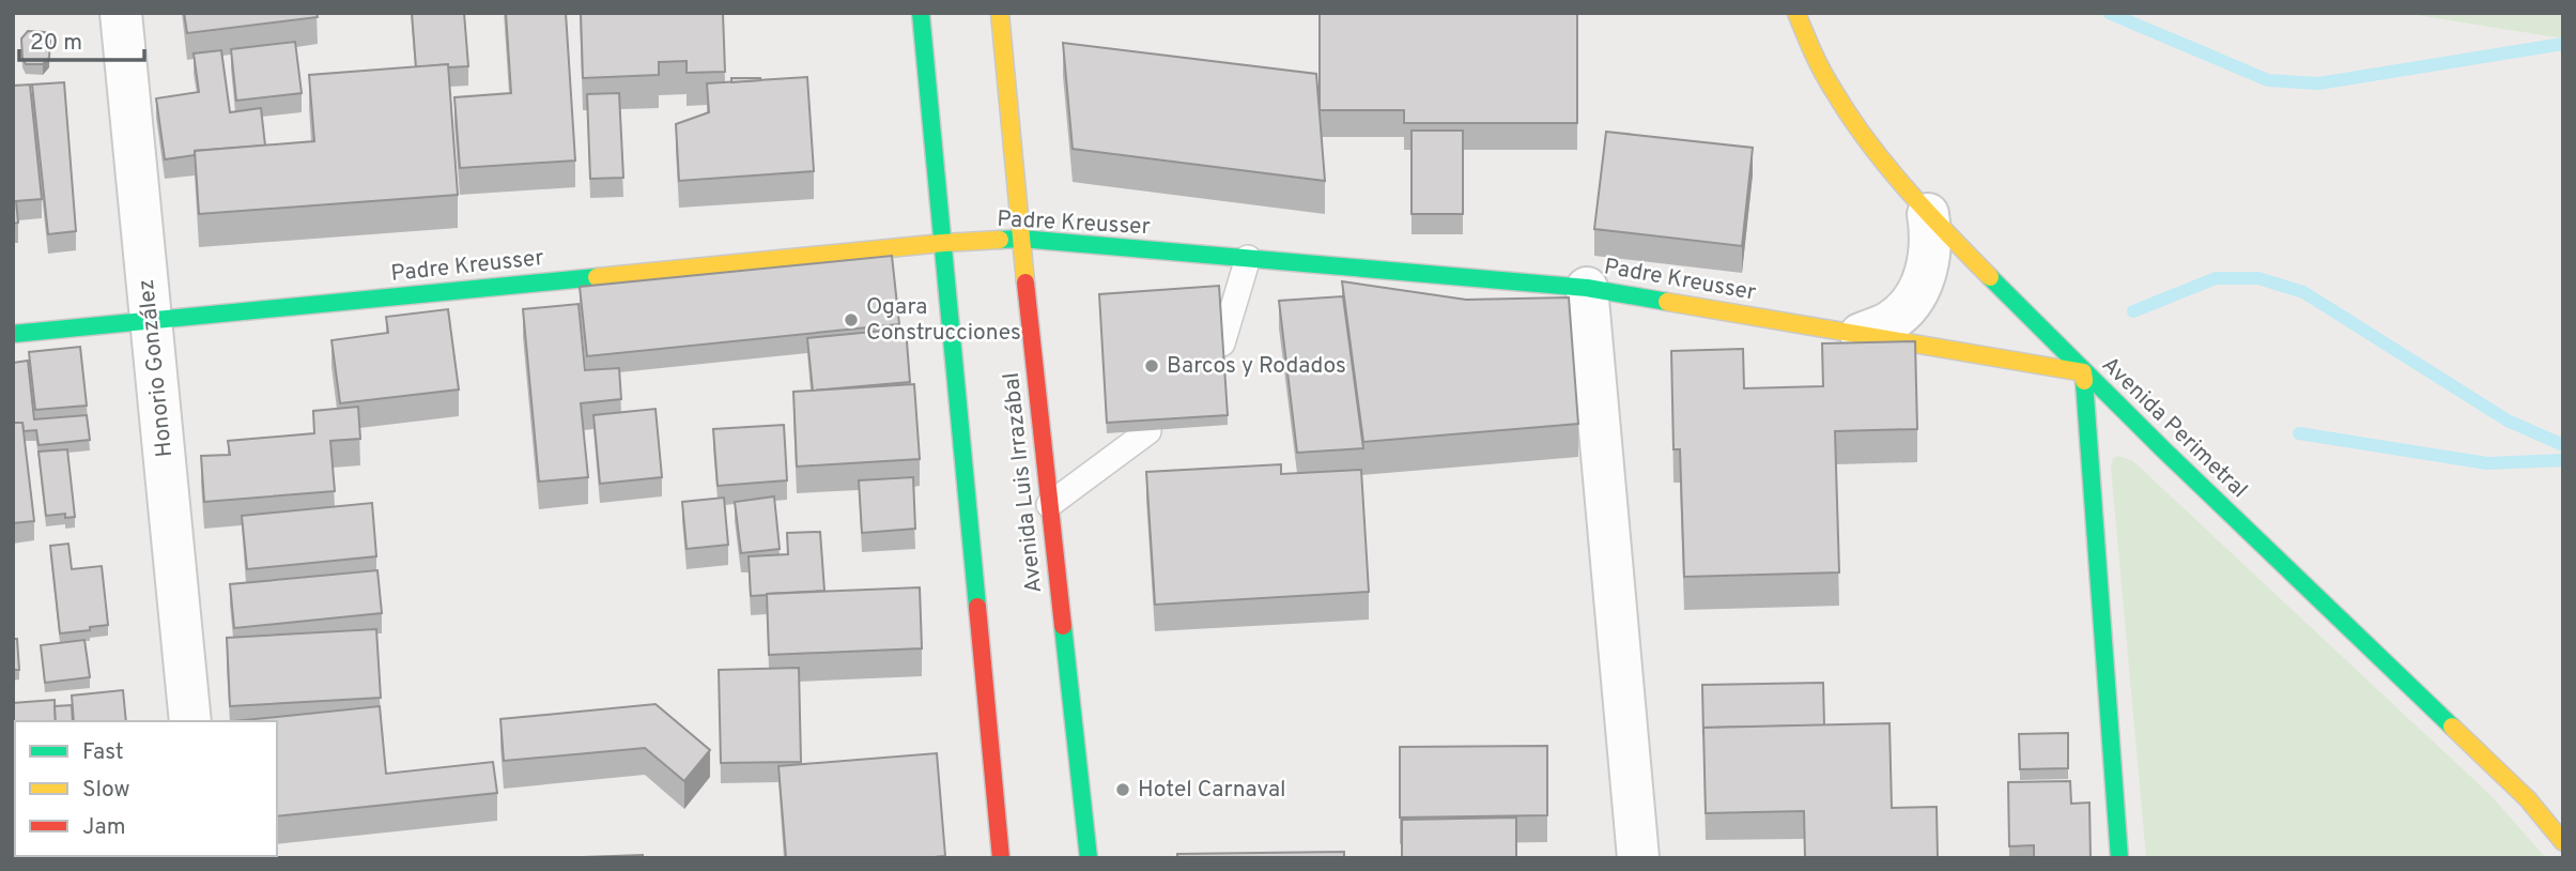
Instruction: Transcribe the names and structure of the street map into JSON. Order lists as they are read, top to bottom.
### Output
{
  "streets": {
    "main road": ["Padre Kreusser", "Avenida Perimetral", "Avenida Luis Irrazábal"],
    "street": ["Honorio González"]
  },
  "crossings": [
    ["Padre Kreusser", "Honorio González"],
    ["Padre Kreusser", "Avenida Perimetral"],
    ["Padre Kreusser", "Avenida Luis Irrazábal"]
  ],
  "places": ["Ogara Construcciones", "Barcos y Rodados", "Hotel Carnaval"],
  "legend": ["Fast", "Slow", "Jam"],
  "scale_bar": "20 m"
}
